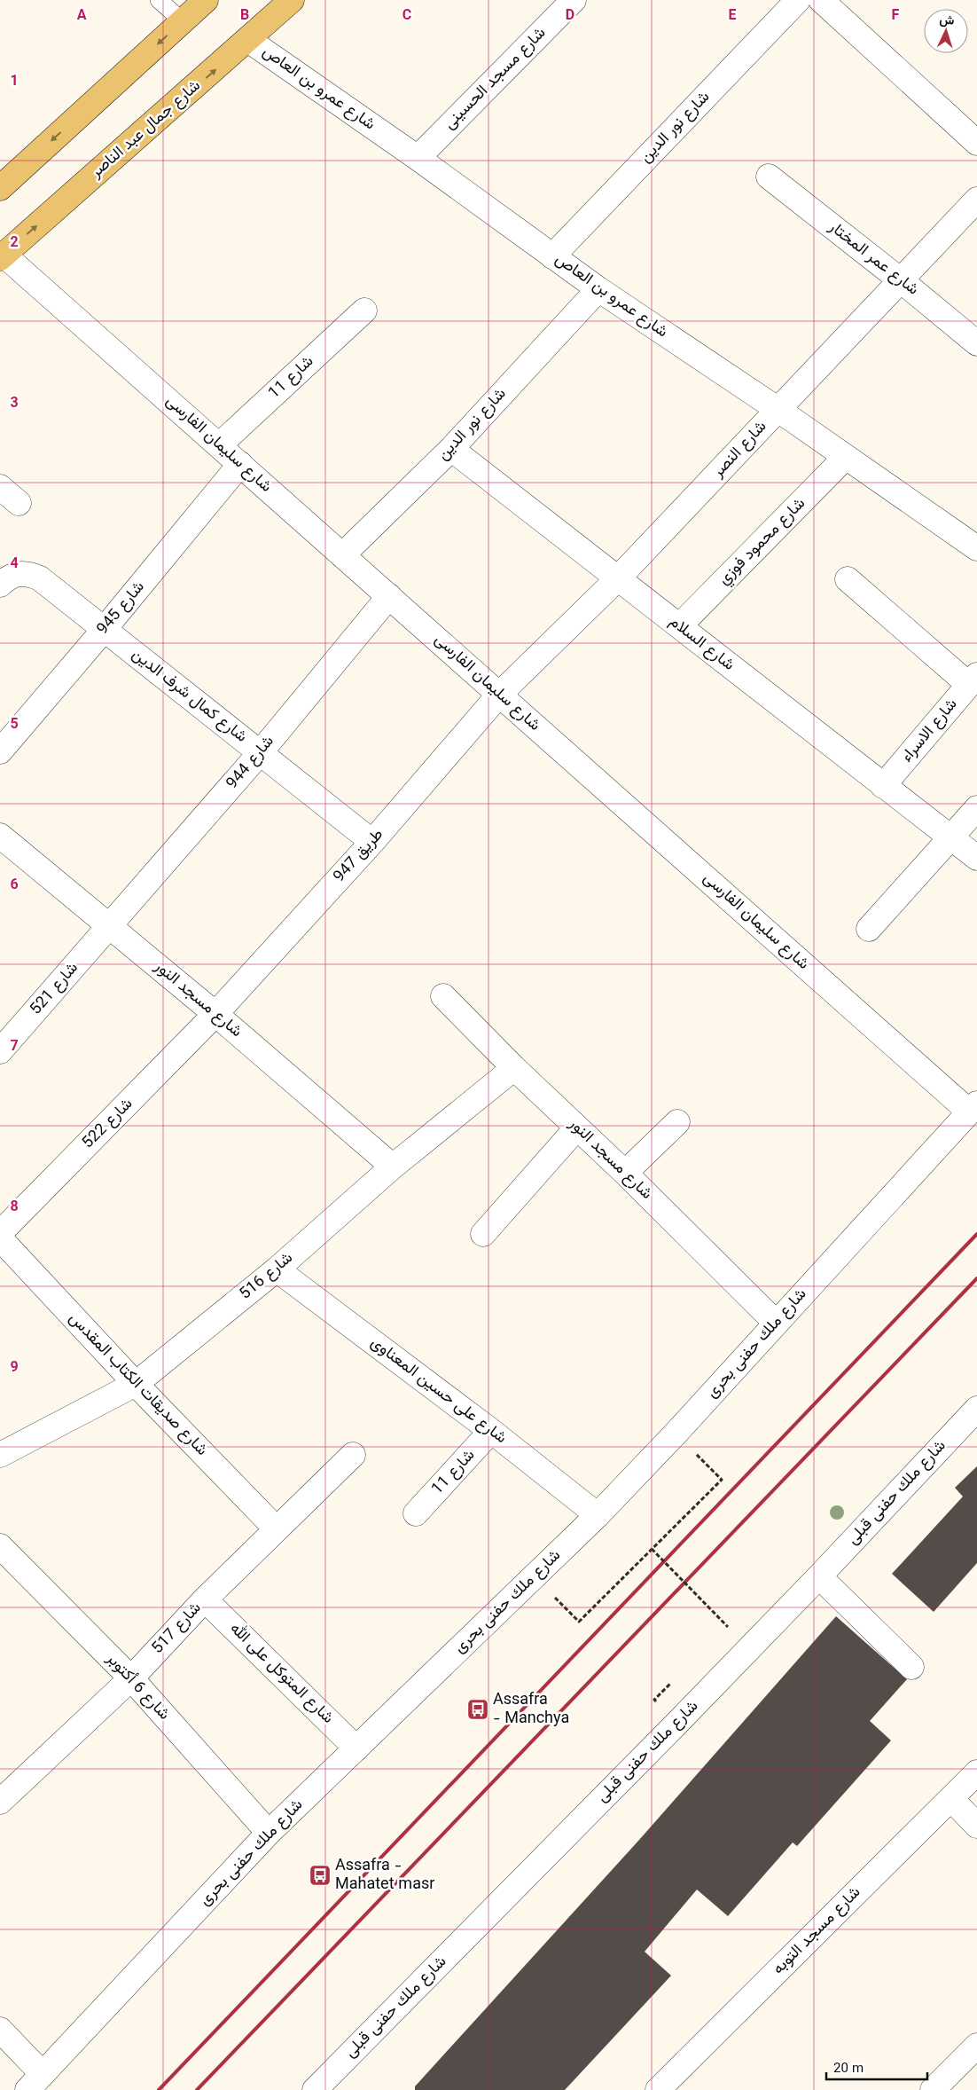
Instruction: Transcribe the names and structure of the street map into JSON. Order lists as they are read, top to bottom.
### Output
{
  "streets": {
    "main road": ["شارع جمال عبد الناصر"],
    "street": [
      "شارع مسجد الحسينى",
      "شارع عمرو بن العاص",
      "شارع نور الدين",
      "شارع عمر المختار",
      "شارع 11",
      "شارع سليمان الفارسى",
      "شارع النصر",
      "شارع محمود فوزي",
      "شارع 945",
      "شارع السلام",
      "شارع كمال شرف الدين",
      "شارع الاسراء",
      "شارع 944",
      "طريق 947",
      "شارع 521",
      "شارع مسجد النور",
      "شارع 522",
      "شارع 516",
      "شارع ملك حفنى بحرى",
      "شارع صديقات الكتاب المقدس",
      "شارع على حسين المعناوى",
      "شارع ملك حفنى قبلى",
      "شارع 517",
      "شارع المتوكل على الله",
      "شارع 6 أكتوبر",
      "شارع مسجد التوبه"
    ]
  },
  "crossings": [
    ["شارع مسجد الحسينى", "شارع عمرو بن العاص"],
    ["شارع عمرو بن العاص", "شارع نور الدين"],
    ["شارع عمرو بن العاص", "شارع جمال عبد الناصر"],
    ["شارع عمرو بن العاص", "شارع النصر"],
    ["شارع عمرو بن العاص", "شارع محمود فوزي"],
    ["شارع نور الدين", "شارع سليمان الفارسى"],
    ["شارع نور الدين", "شارع السلام"],
    ["شارع جمال عبد الناصر", "شارع سليمان الفارسى"],
    ["شارع عمر المختار", "شارع النصر"],
    ["شارع 11", "شارع سليمان الفارسى"],
    ["شارع 11", "شارع على حسين المعناوى"],
    ["شارع سليمان الفارسى", "شارع النصر"],
    ["شارع سليمان الفارسى", "شارع 945"],
    ["شارع سليمان الفارسى", "شارع 944"],
    ["شارع سليمان الفارسى", "طريق 947"],
    ["شارع سليمان الفارسى", "شارع ملك حفنى بحرى"],
    ["شارع النصر", "شارع السلام"],
    ["شارع النصر", "طريق 947"],
    ["شارع محمود فوزي", "شارع السلام"],
    ["شارع 945", "شارع كمال شرف الدين"],
    ["شارع السلام", "شارع الاسراء"],
    ["شارع كمال شرف الدين", "شارع 944"],
    ["شارع كمال شرف الدين", "طريق 947"],
    ["شارع 944", "شارع 521"],
    ["شارع 944", "شارع مسجد النور"],
    ["طريق 947", "شارع مسجد النور"],
    ["طريق 947", "شارع 522"],
    ["شارع 521", "شارع مسجد النور"],
    ["شارع مسجد النور", "شارع 522"],
    ["شارع مسجد النور", "شارع 516"],
    ["شارع مسجد النور", "شارع ملك حفنى بحرى"],
    ["شارع 516", "شارع صديقات الكتاب المقدس"],
    ["شارع 516", "شارع على حسين المعناوى"],
    ["شارع ملك حفنى بحرى", "شارع على حسين المعناوى"],
    ["شارع ملك حفنى بحرى", "شارع المتوكل على الله"],
    ["شارع ملك حفنى بحرى", "شارع 6 أكتوبر"],
    ["شارع صديقات الكتاب المقدس", "شارع 517"],
    ["شارع 517", "شارع المتوكل على الله"],
    ["شارع 517", "شارع 6 أكتوبر"]
  ],
  "places": {
    "bus stop": ["Assafra - Manchya", "Assafra - Mahatet masr"]
  },
  "scale_bar": "20 m",
  "north": "top",
  "grid": {
    "columns": [
      "A",
      "B",
      "C",
      "D",
      "E",
      "F"
    ],
    "rows": [
      "1",
      "2",
      "3",
      "4",
      "5",
      "6",
      "7",
      "8",
      "9"
    ]
  }
}
